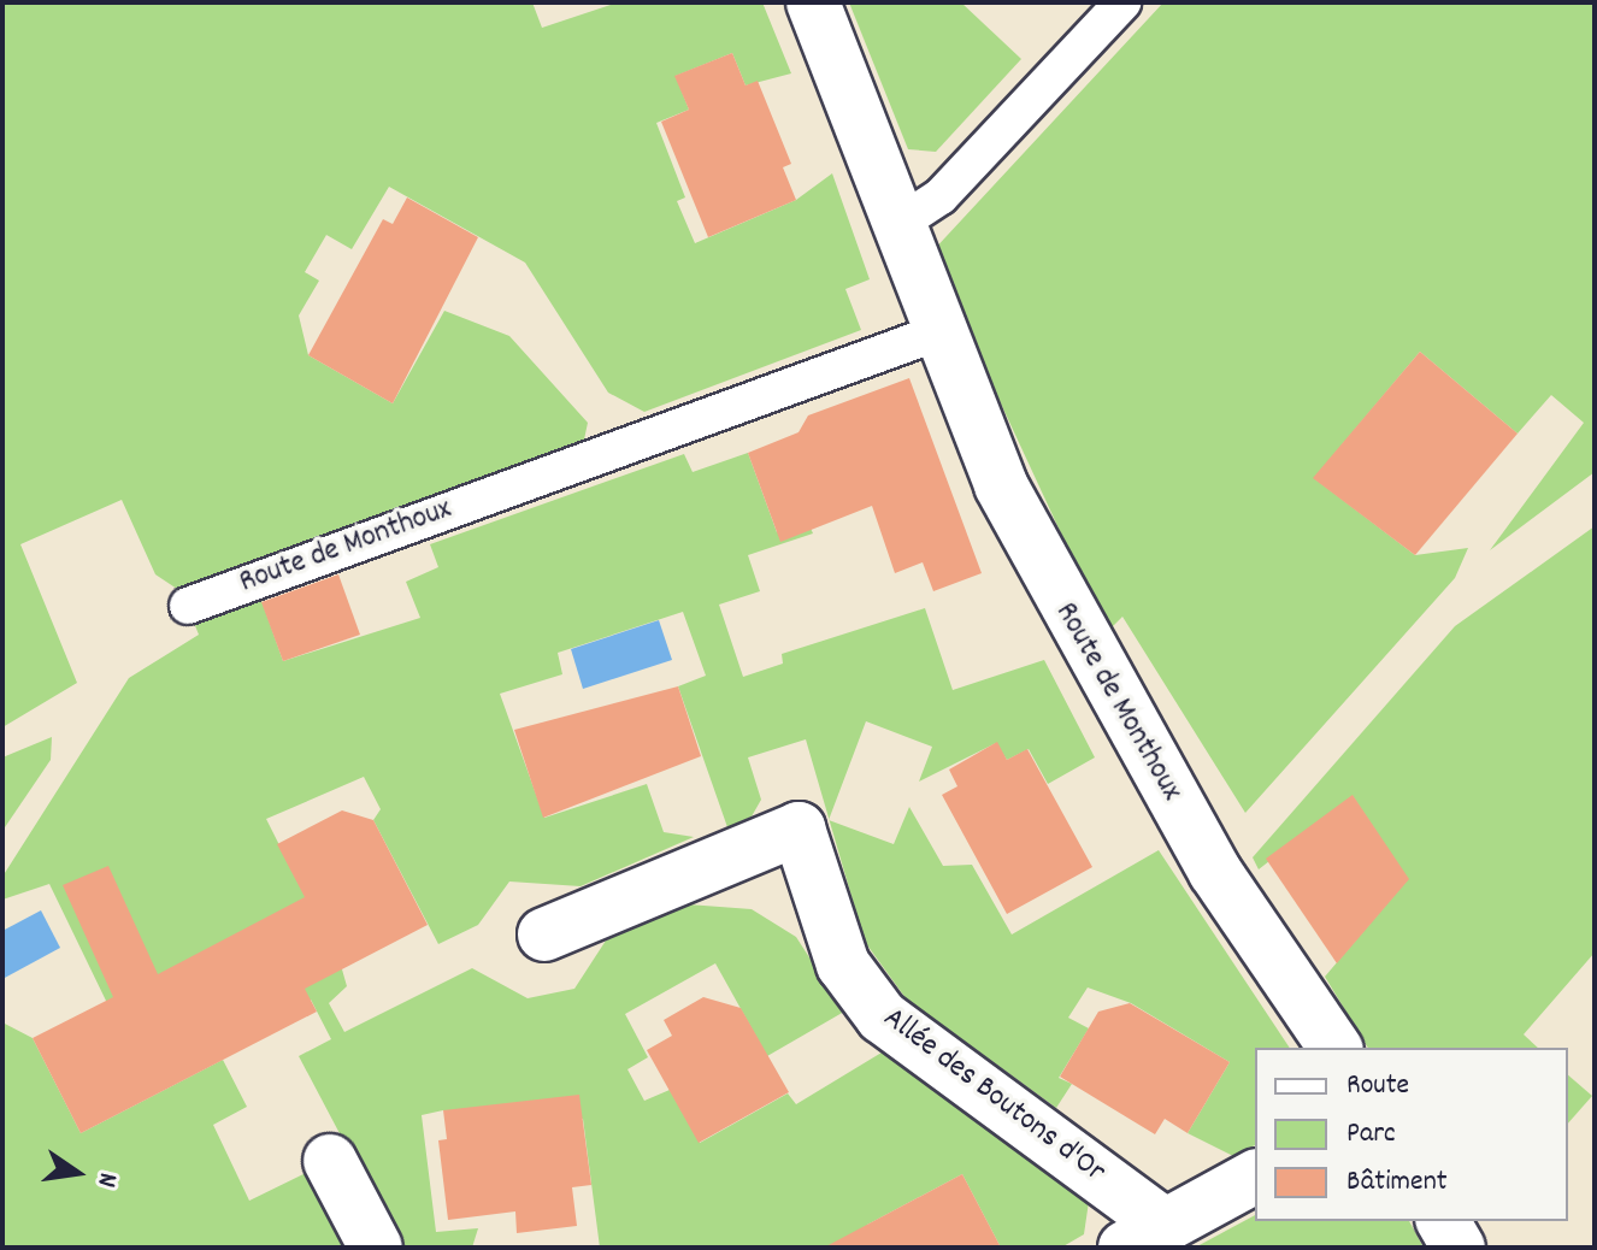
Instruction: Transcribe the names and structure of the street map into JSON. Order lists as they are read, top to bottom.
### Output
{
  "streets": {
    "street": ["Route de Monthoux", "Allée des Boutons d'Or"]
  },
  "legend": ["Route", "Parc", "Bâtiment"],
  "north": "right"
}
